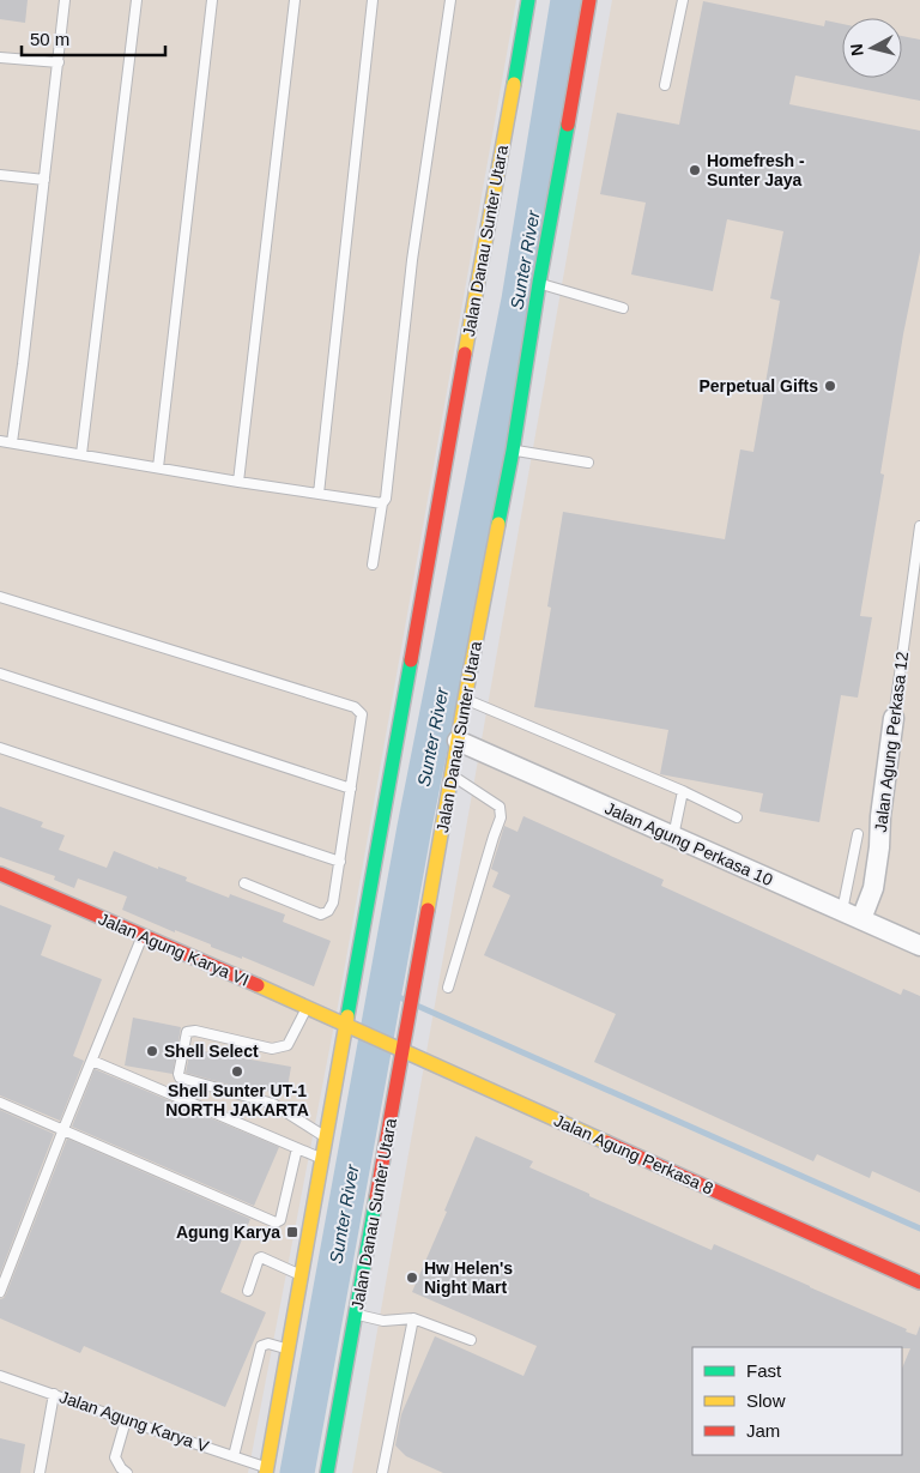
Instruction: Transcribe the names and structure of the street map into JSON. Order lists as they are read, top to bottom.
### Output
{
  "streets": {
    "main road": ["Jalan Danau Sunter Utara", "Jalan Agung Karya VI", "Jalan Agung Perkasa 8"],
    "street": ["Jalan Agung Perkasa 12", "Jalan Agung Perkasa 10"],
    "lane": ["Jalan Agung Karya V"]
  },
  "crossings": [
    ["Jalan Danau Sunter Utara", "Jalan Agung Perkasa 10"],
    ["Jalan Danau Sunter Utara", "Jalan Agung Karya VI"],
    ["Jalan Danau Sunter Utara", "Jalan Agung Perkasa 8"],
    ["Jalan Danau Sunter Utara", "Jalan Agung Karya V"],
    ["Jalan Agung Perkasa 12", "Jalan Agung Perkasa 10"],
    ["Jalan Agung Karya VI", "Jalan Agung Perkasa 8"]
  ],
  "water": ["Sunter River"],
  "places": {
    "other": [
      "Homefresh - Sunter Jaya",
      "Perpetual Gifts",
      "Shell Select",
      "Shell Sunter UT-1 NORTH JAKARTA",
      "Hw Helen's Night Mart"
    ],
    "transit": ["Agung Karya"]
  },
  "legend": ["Fast", "Slow", "Jam"],
  "scale_bar": "50 m",
  "north": "left"
}
